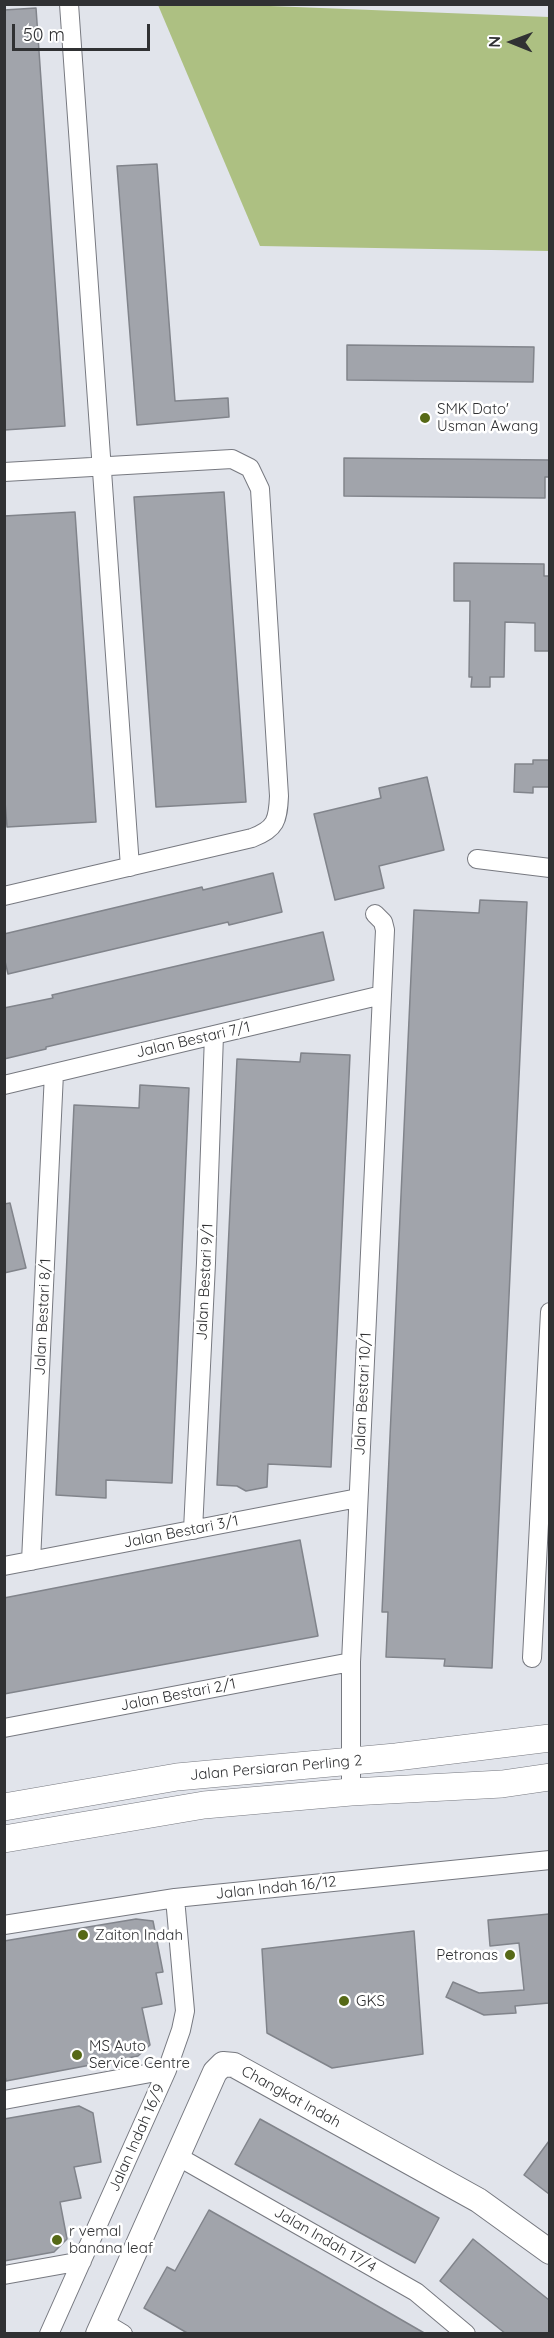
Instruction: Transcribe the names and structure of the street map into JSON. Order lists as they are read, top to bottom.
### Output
{
  "streets": {
    "main road": ["Jalan Persiaran Perling 2"],
    "street": [
      "Jalan Bestari 7/1",
      "Jalan Bestari 9/1",
      "Jalan Bestari 8/1",
      "Jalan Bestari 10/1",
      "Jalan Bestari 3/1",
      "Jalan Bestari 2/1",
      "Jalan Indah 16/12",
      "Changkat Indah",
      "Jalan Indah 16/9",
      "Jalan Indah 17/4"
    ]
  },
  "crossings": [
    ["Jalan Bestari 7/1", "Jalan Bestari 9/1"],
    ["Jalan Bestari 7/1", "Jalan Bestari 8/1"],
    ["Jalan Bestari 7/1", "Jalan Bestari 10/1"],
    ["Jalan Bestari 9/1", "Jalan Bestari 3/1"],
    ["Jalan Bestari 8/1", "Jalan Bestari 3/1"],
    ["Jalan Bestari 10/1", "Jalan Bestari 3/1"],
    ["Jalan Bestari 10/1", "Jalan Bestari 2/1"],
    ["Jalan Bestari 10/1", "Jalan Persiaran Perling 2"],
    ["Jalan Indah 16/12", "Jalan Indah 16/9"],
    ["Changkat Indah", "Jalan Indah 17/4"]
  ],
  "places": [
    "SMK Dato' Usman Awang",
    "Zaiton Indah",
    "Petronas",
    "GKS",
    "MS Auto Service Centre",
    "r vemal banana leaf"
  ],
  "scale_bar": "50 m",
  "north": "left"
}
